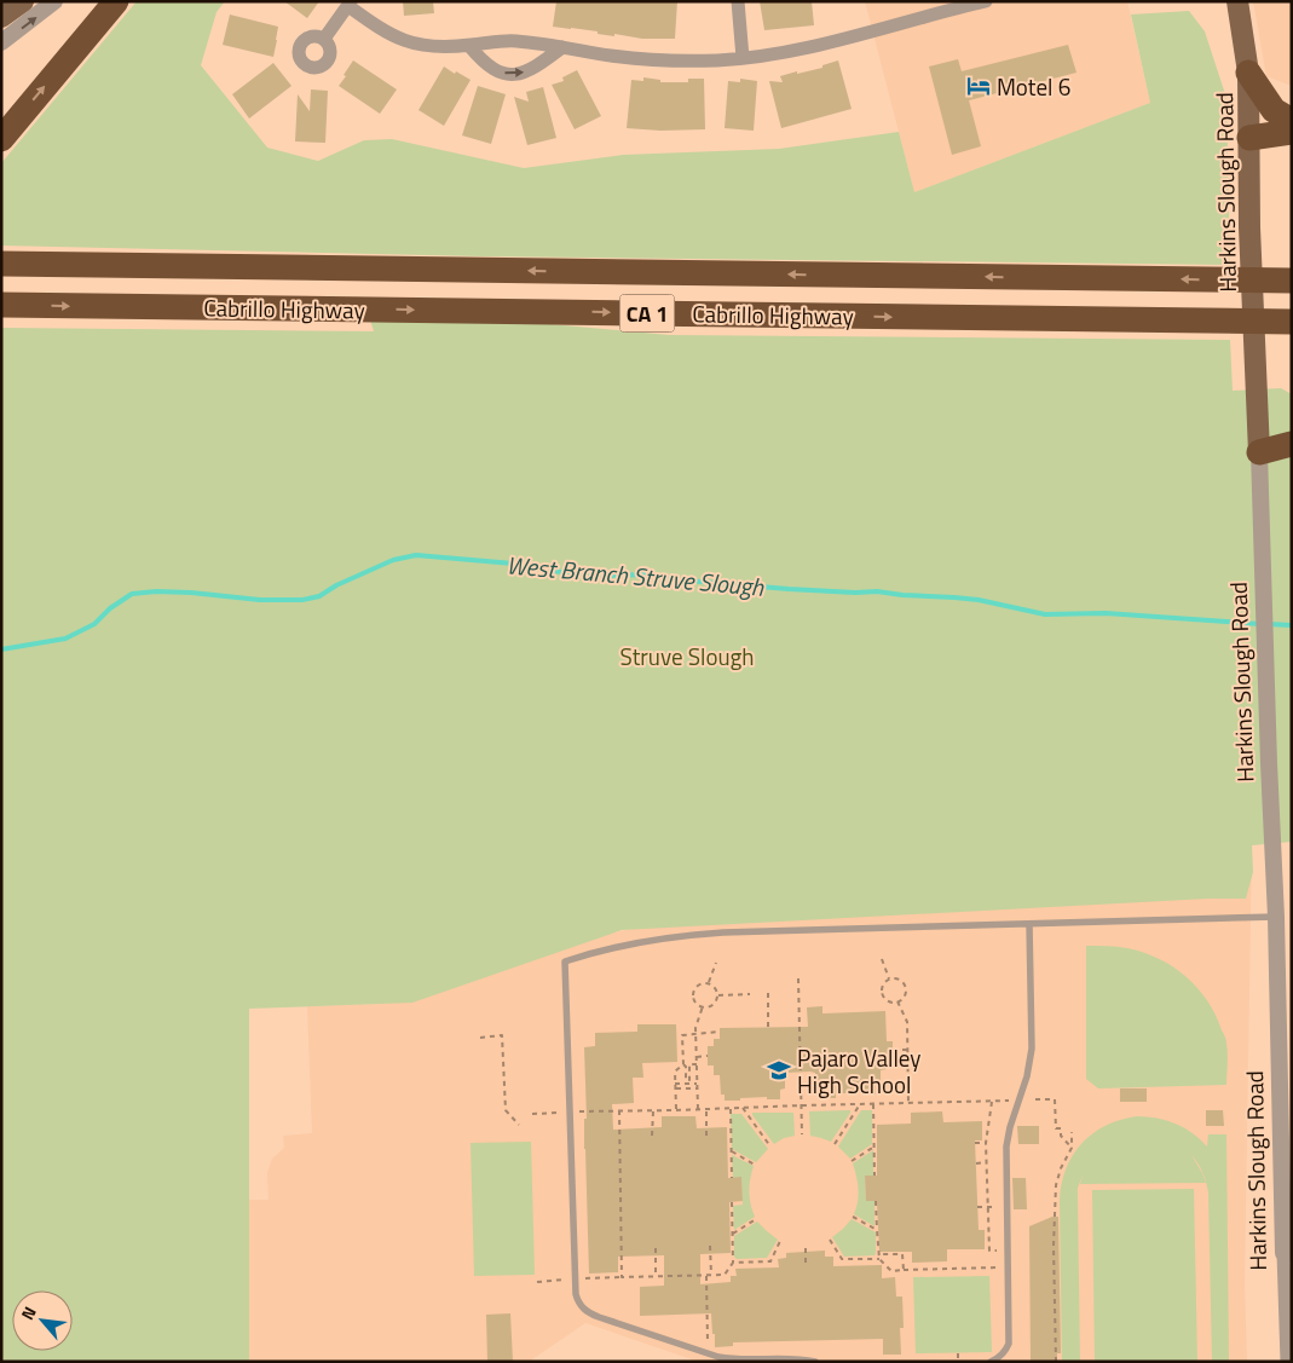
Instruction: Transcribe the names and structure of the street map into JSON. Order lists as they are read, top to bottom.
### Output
{
  "streets": {
    "highway": ["Cabrillo Highway", "CA 1"],
    "main road": ["Harkins Slough Road"]
  },
  "water": ["West Branch Struve Slough"],
  "parks": ["Struve Slough"],
  "places": {
    "hotel": ["Motel 6"],
    "school or university": ["Pajaro Valley High School"]
  },
  "north": "top left"
}
